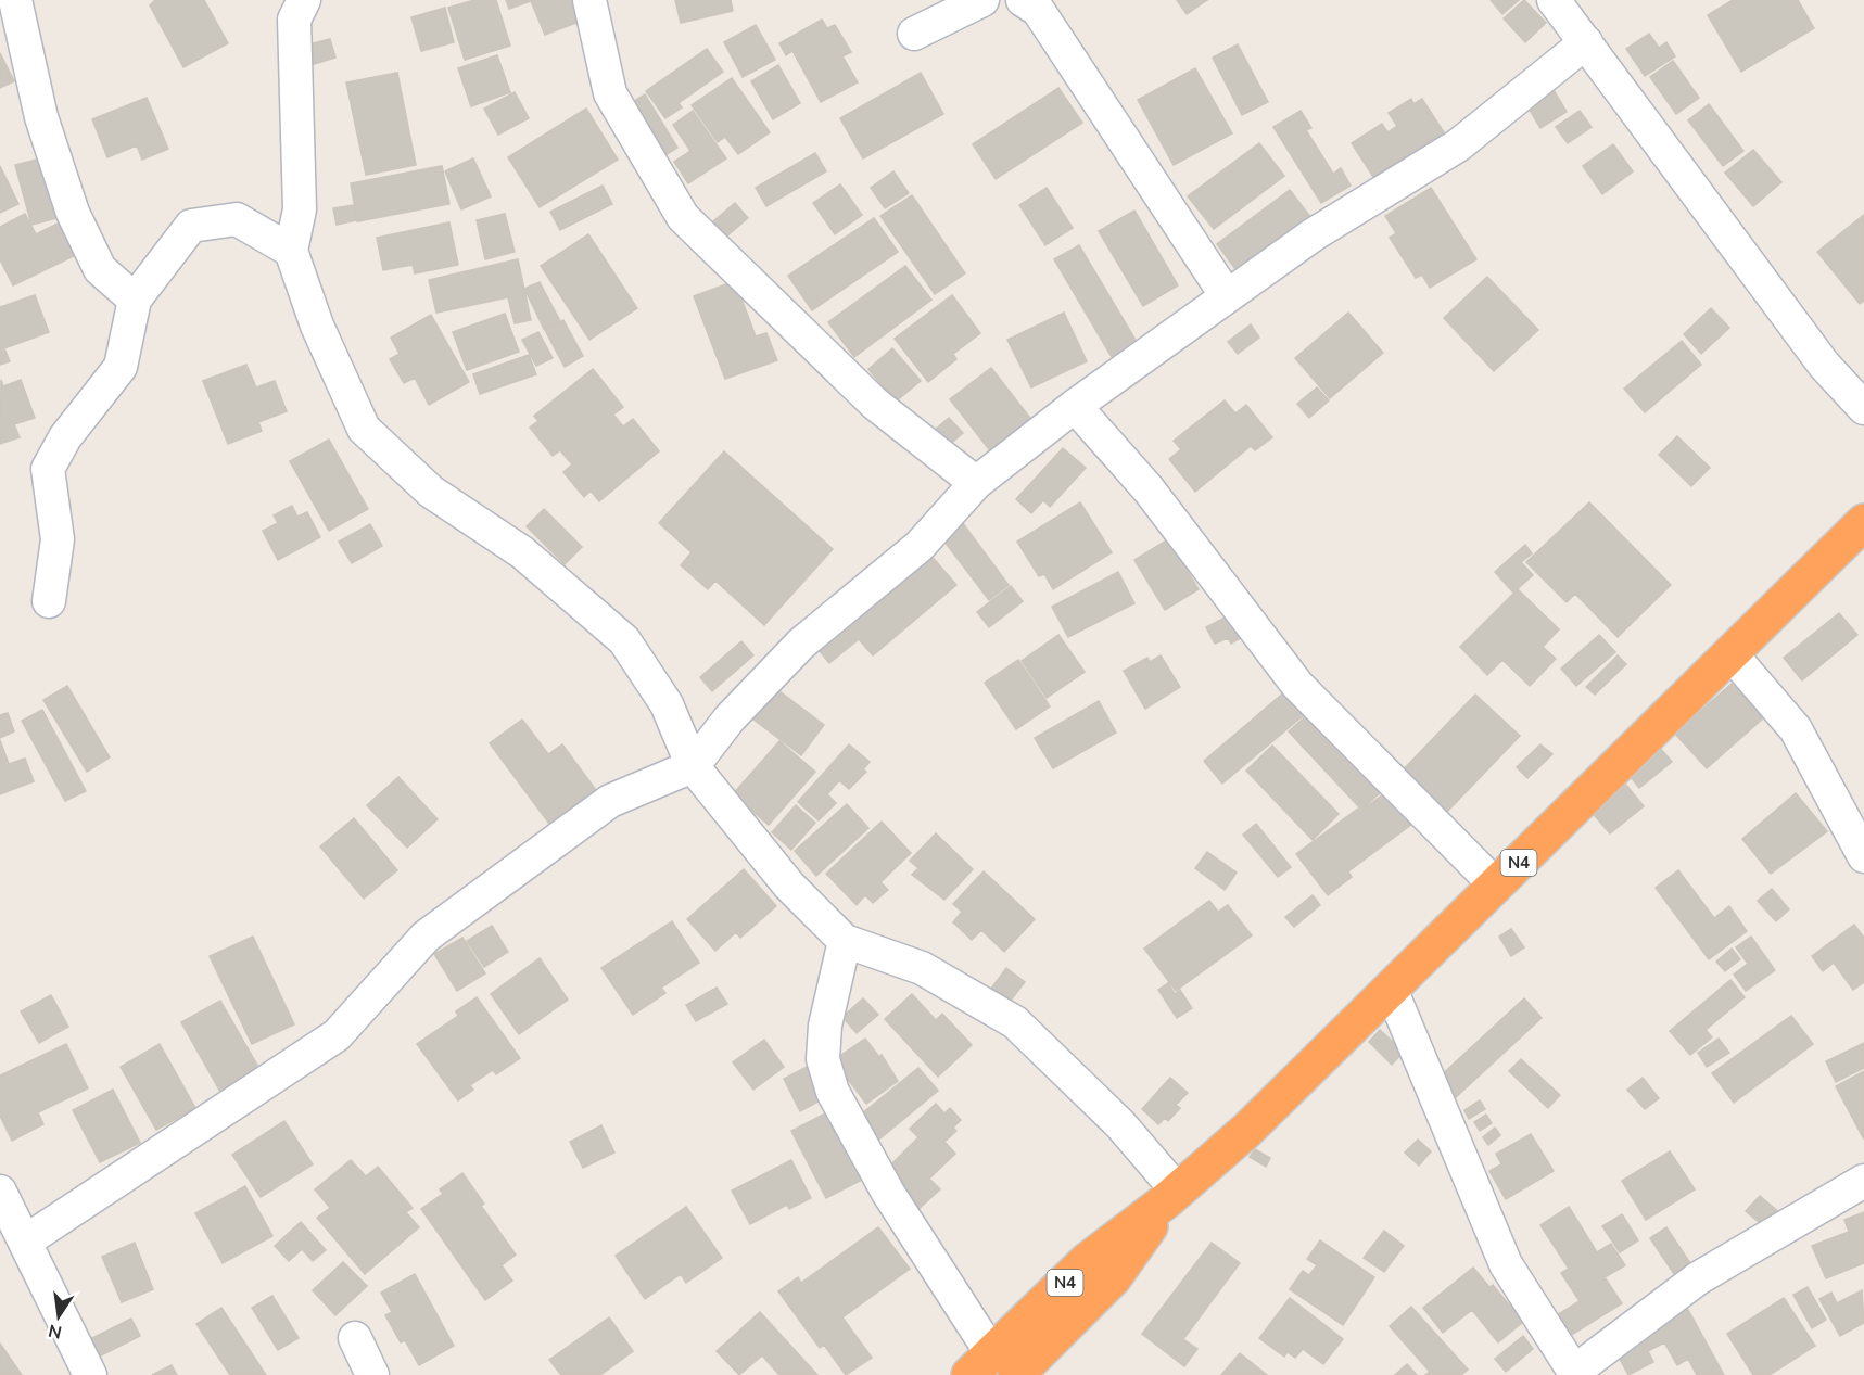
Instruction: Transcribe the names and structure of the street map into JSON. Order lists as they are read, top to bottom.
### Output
{
  "streets": {
    "highway": ["N4"]
  },
  "north": "bottom"
}
